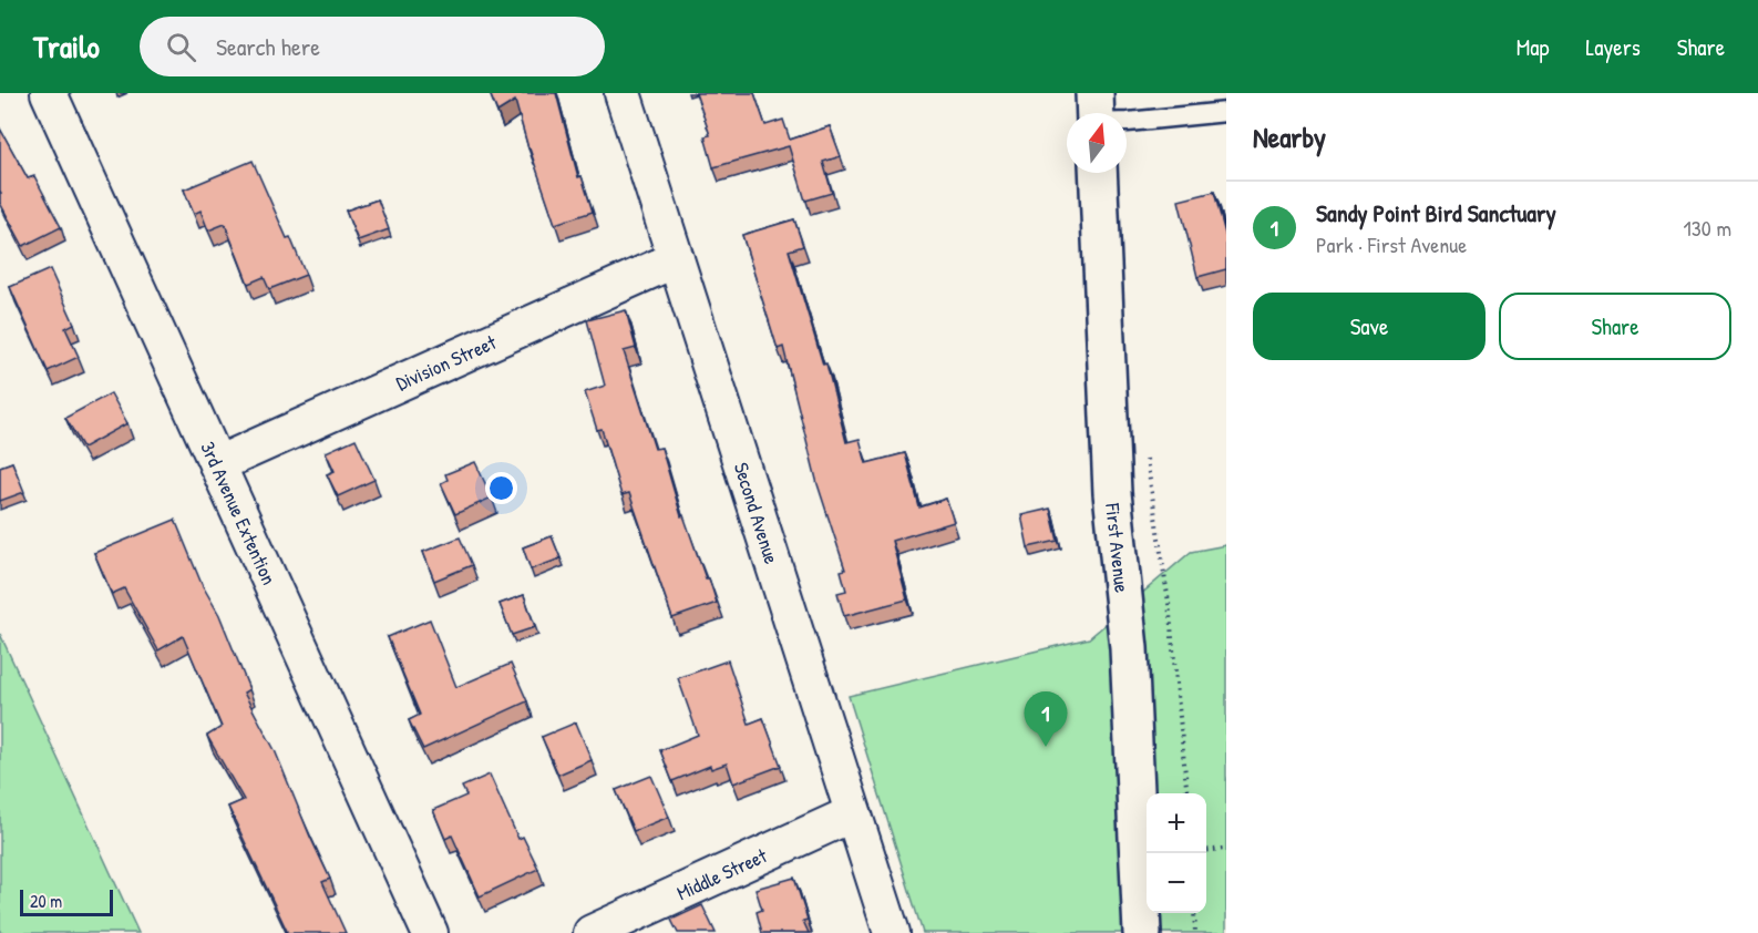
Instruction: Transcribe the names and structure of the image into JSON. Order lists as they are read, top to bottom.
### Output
{
  "streets": {
    "street": [
      "Division Street",
      "3rd Avenue Extention",
      "Second Avenue",
      "First Avenue",
      "Middle Street"
    ]
  },
  "crossings": [
    ["Division Street", "3rd Avenue Extention"],
    ["Division Street", "Second Avenue"],
    ["Second Avenue", "Middle Street"]
  ],
  "scale_bar": "20 m",
  "north": "top",
  "page": {
    "header": "Trailo",
    "search": "Search here",
    "nav": ["Map", "Layers", "Share"],
    "heading": "Nearby",
    "list": [
      {
        "mark": "1",
        "name": "Sandy Point Bird Sanctuary",
        "note": "Park · First Avenue",
        "value": "130 m"
      }
    ],
    "buttons": ["Save", "Share"],
    "pins": "1",
    "map_buttons": ["+", "−"],
    "scale": "20 m"
  }
}
